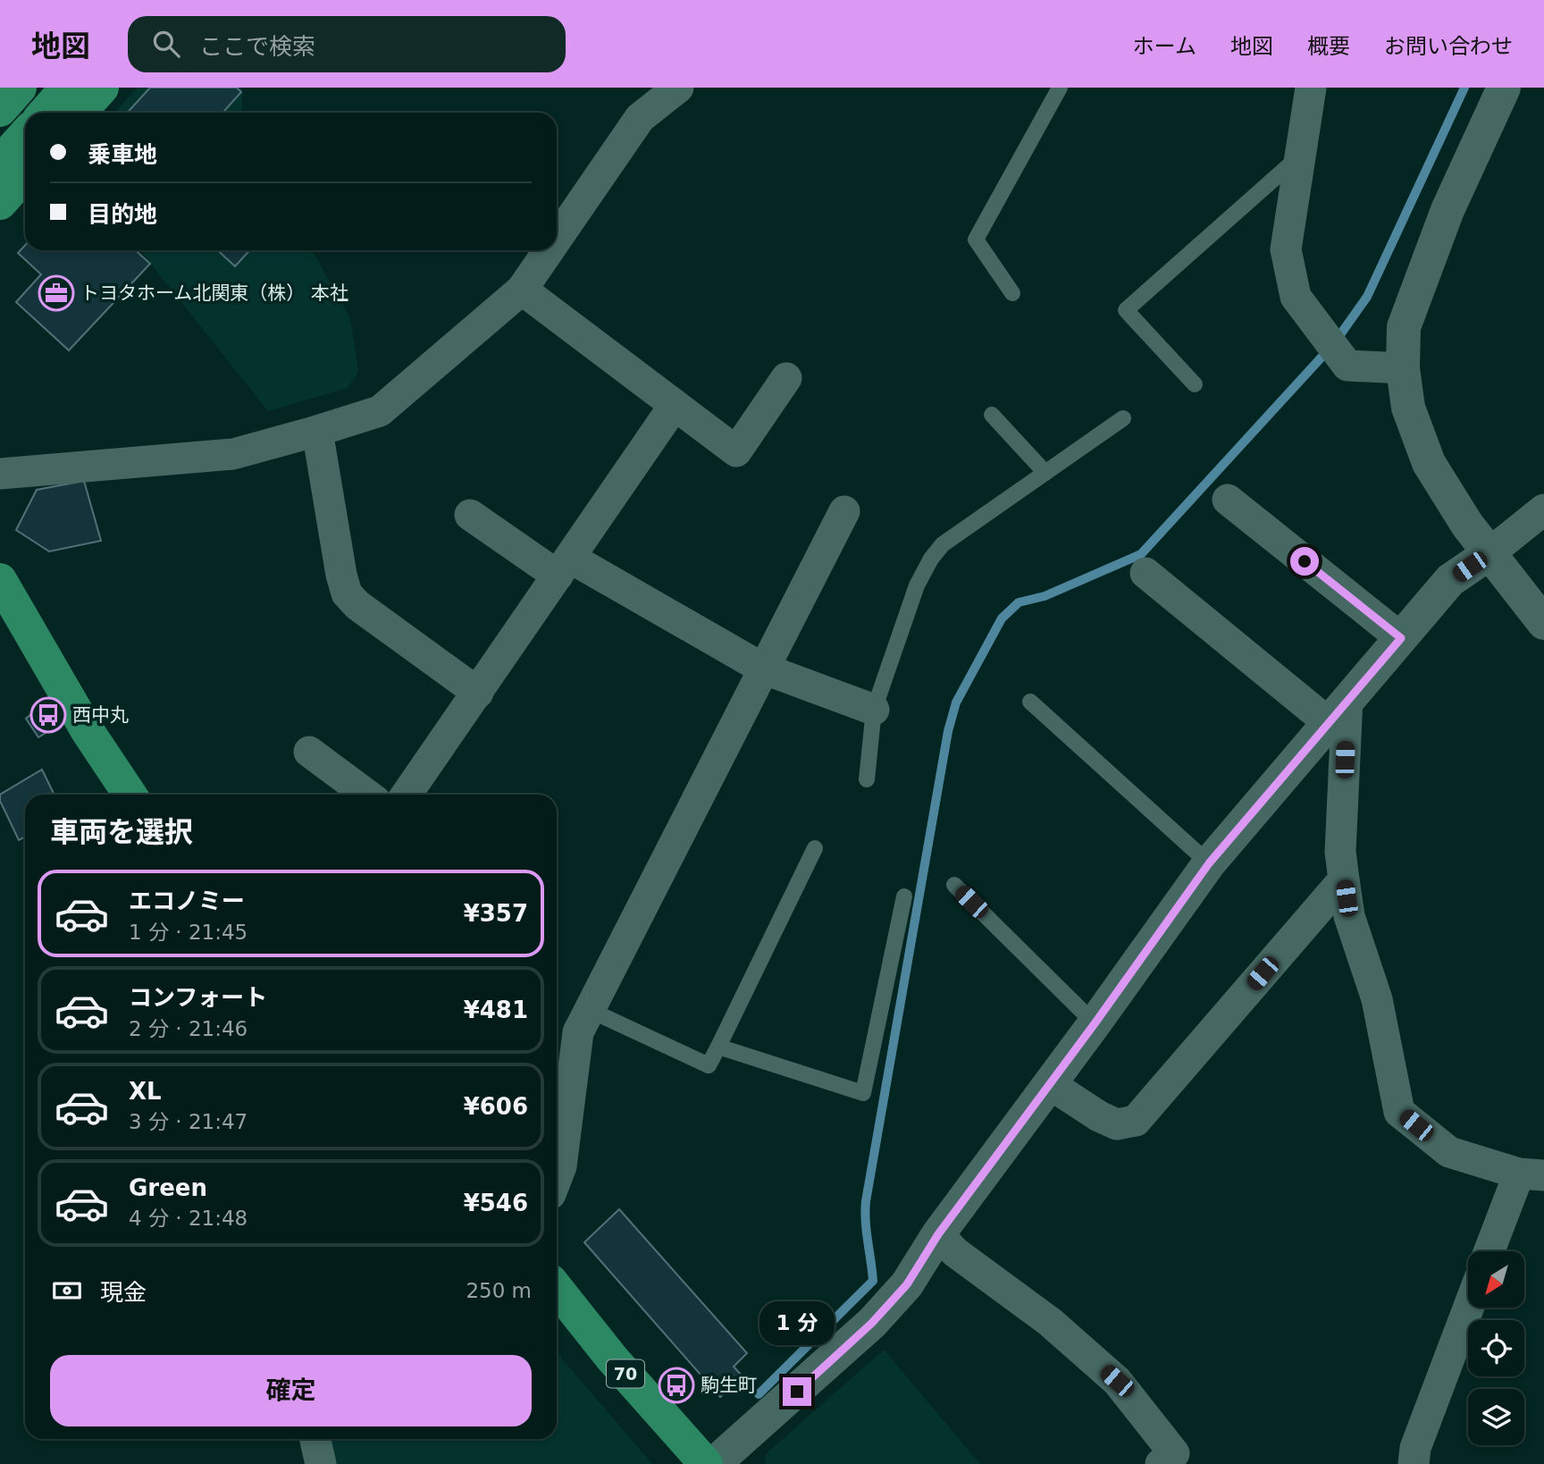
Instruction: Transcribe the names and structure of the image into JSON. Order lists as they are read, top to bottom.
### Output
{
  "streets": {
    "main road": ["70"]
  },
  "places": {
    "office": ["トヨタホーム北関東（株） 本社"],
    "bus stop": ["西中丸", "駒生町"]
  },
  "north": "bottom left",
  "page": {
    "header": "地図",
    "search": "ここで検索",
    "nav": [
      "ホーム",
      "地図",
      "概要",
      "お問い合わせ"
    ],
    "banner": ["乗車地", "目的地"],
    "heading": "車両を選択",
    "list": [
      {
        "name": "エコノミー",
        "note": "1 分 · 21:45",
        "value": "¥357"
      },
      {
        "name": "コンフォート",
        "note": "2 分 · 21:46",
        "value": "¥481"
      },
      {
        "name": "XL",
        "note": "3 分 · 21:47",
        "value": "¥606"
      },
      {
        "name": "Green",
        "note": "4 分 · 21:48",
        "value": "¥546"
      }
    ],
    "pay": ["現金", "250 m"],
    "bubble": "1 分",
    "buttons": "確定"
  }
}
